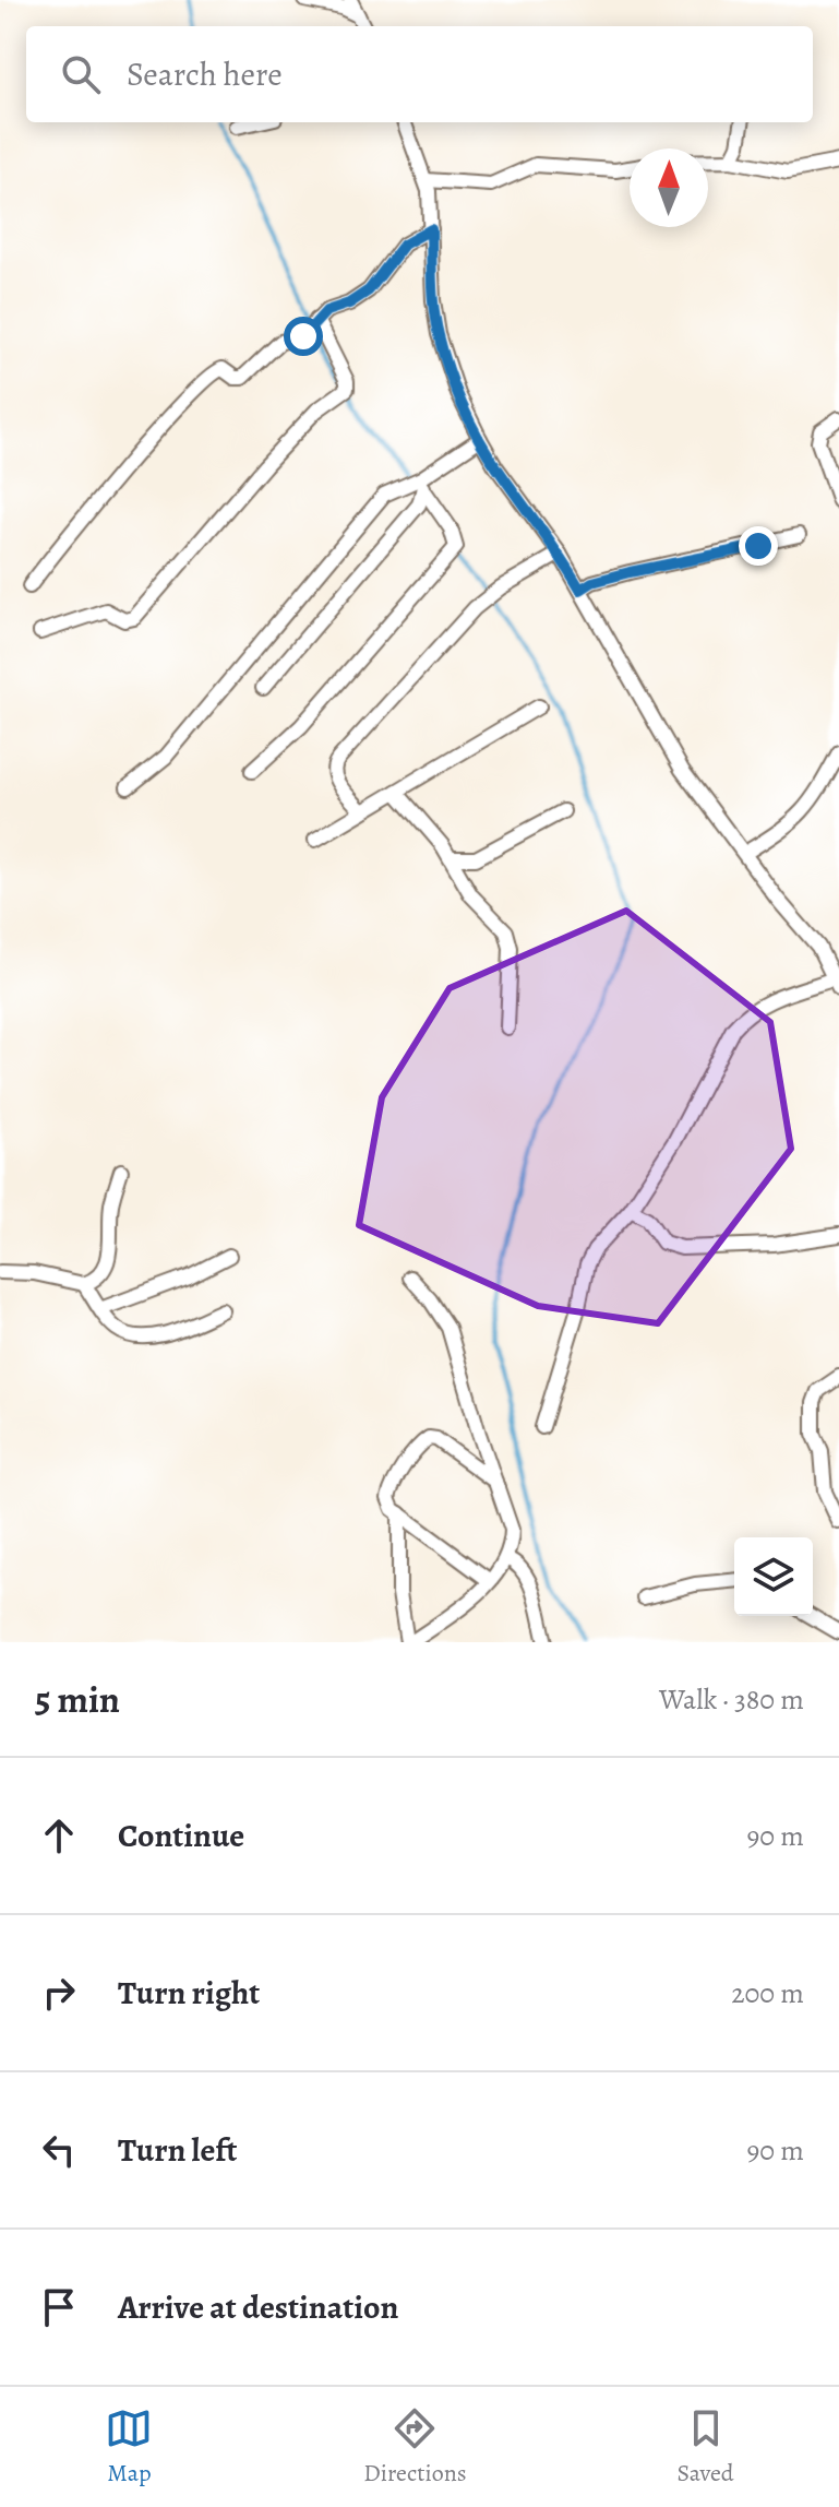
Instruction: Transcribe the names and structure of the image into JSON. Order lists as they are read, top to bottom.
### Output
{
  "north": "top",
  "page": {
    "search": "Search here",
    "heading": ["5 min", "Walk · 380 m"],
    "list": [
      ["Continue", "90 m"],
      ["Turn right", "200 m"],
      ["Turn left", "90 m"],
      "Arrive at destination"
    ],
    "nav": ["Map", "Directions", "Saved"]
  }
}
